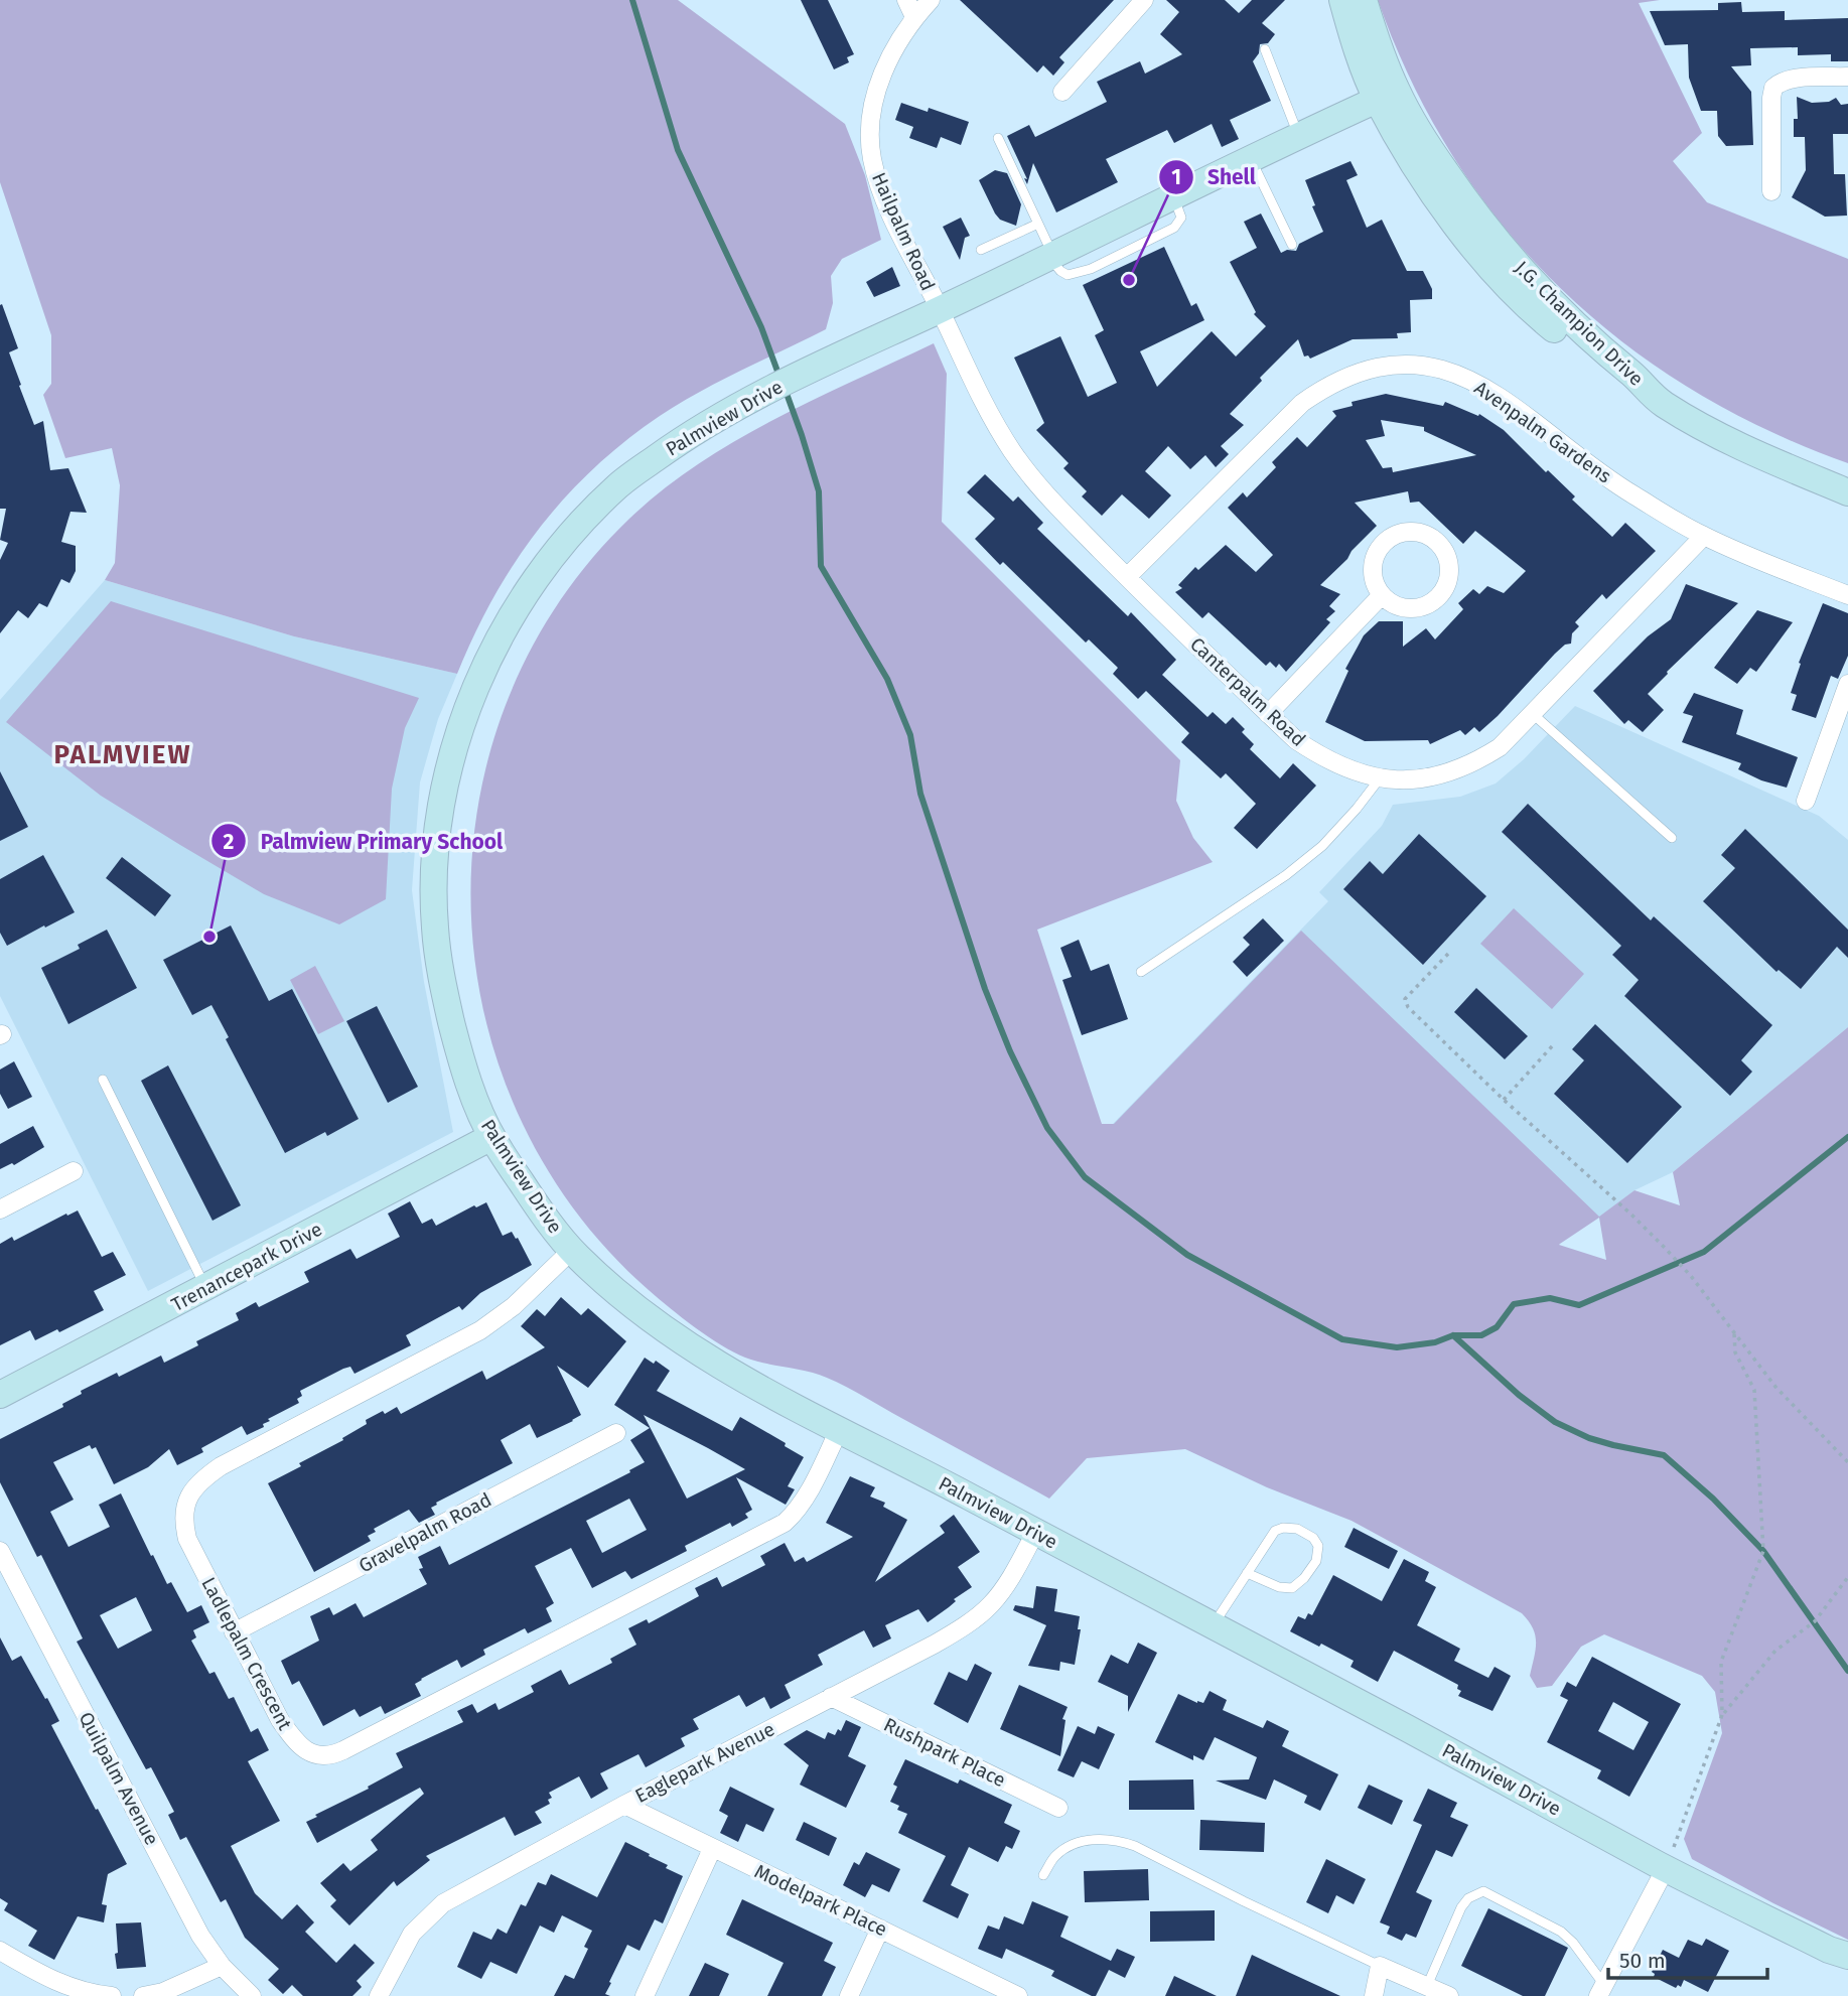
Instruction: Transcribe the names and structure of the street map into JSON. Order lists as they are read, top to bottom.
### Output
{
  "streets": {
    "street": [
      "Hailpalm Road",
      "J.G. Champion Drive",
      "Palmview Drive",
      "Avenpalm Gardens",
      "Canterpalm Road",
      "Trenancepark Drive",
      "Gravelpalm Road",
      "Ladlepalm Crescent",
      "Rushpark Place",
      "Eaglepark Avenue",
      "Quilpalm Avenue",
      "Modelpark Place"
    ]
  },
  "crossings": [
    ["Hailpalm Road", "Palmview Drive"],
    ["Hailpalm Road", "Canterpalm Road"],
    ["J.G. Champion Drive", "Palmview Drive"],
    ["Palmview Drive", "Canterpalm Road"],
    ["Palmview Drive", "Trenancepark Drive"],
    ["Palmview Drive", "Ladlepalm Crescent"],
    ["Palmview Drive", "Eaglepark Avenue"],
    ["Avenpalm Gardens", "Canterpalm Road"],
    ["Gravelpalm Road", "Ladlepalm Crescent"],
    ["Rushpark Place", "Eaglepark Avenue"],
    ["Eaglepark Avenue", "Modelpark Place"]
  ],
  "districts": ["PALMVIEW"],
  "places": ["Shell", "Palmview Primary School"],
  "scale_bar": "50 m"
}
